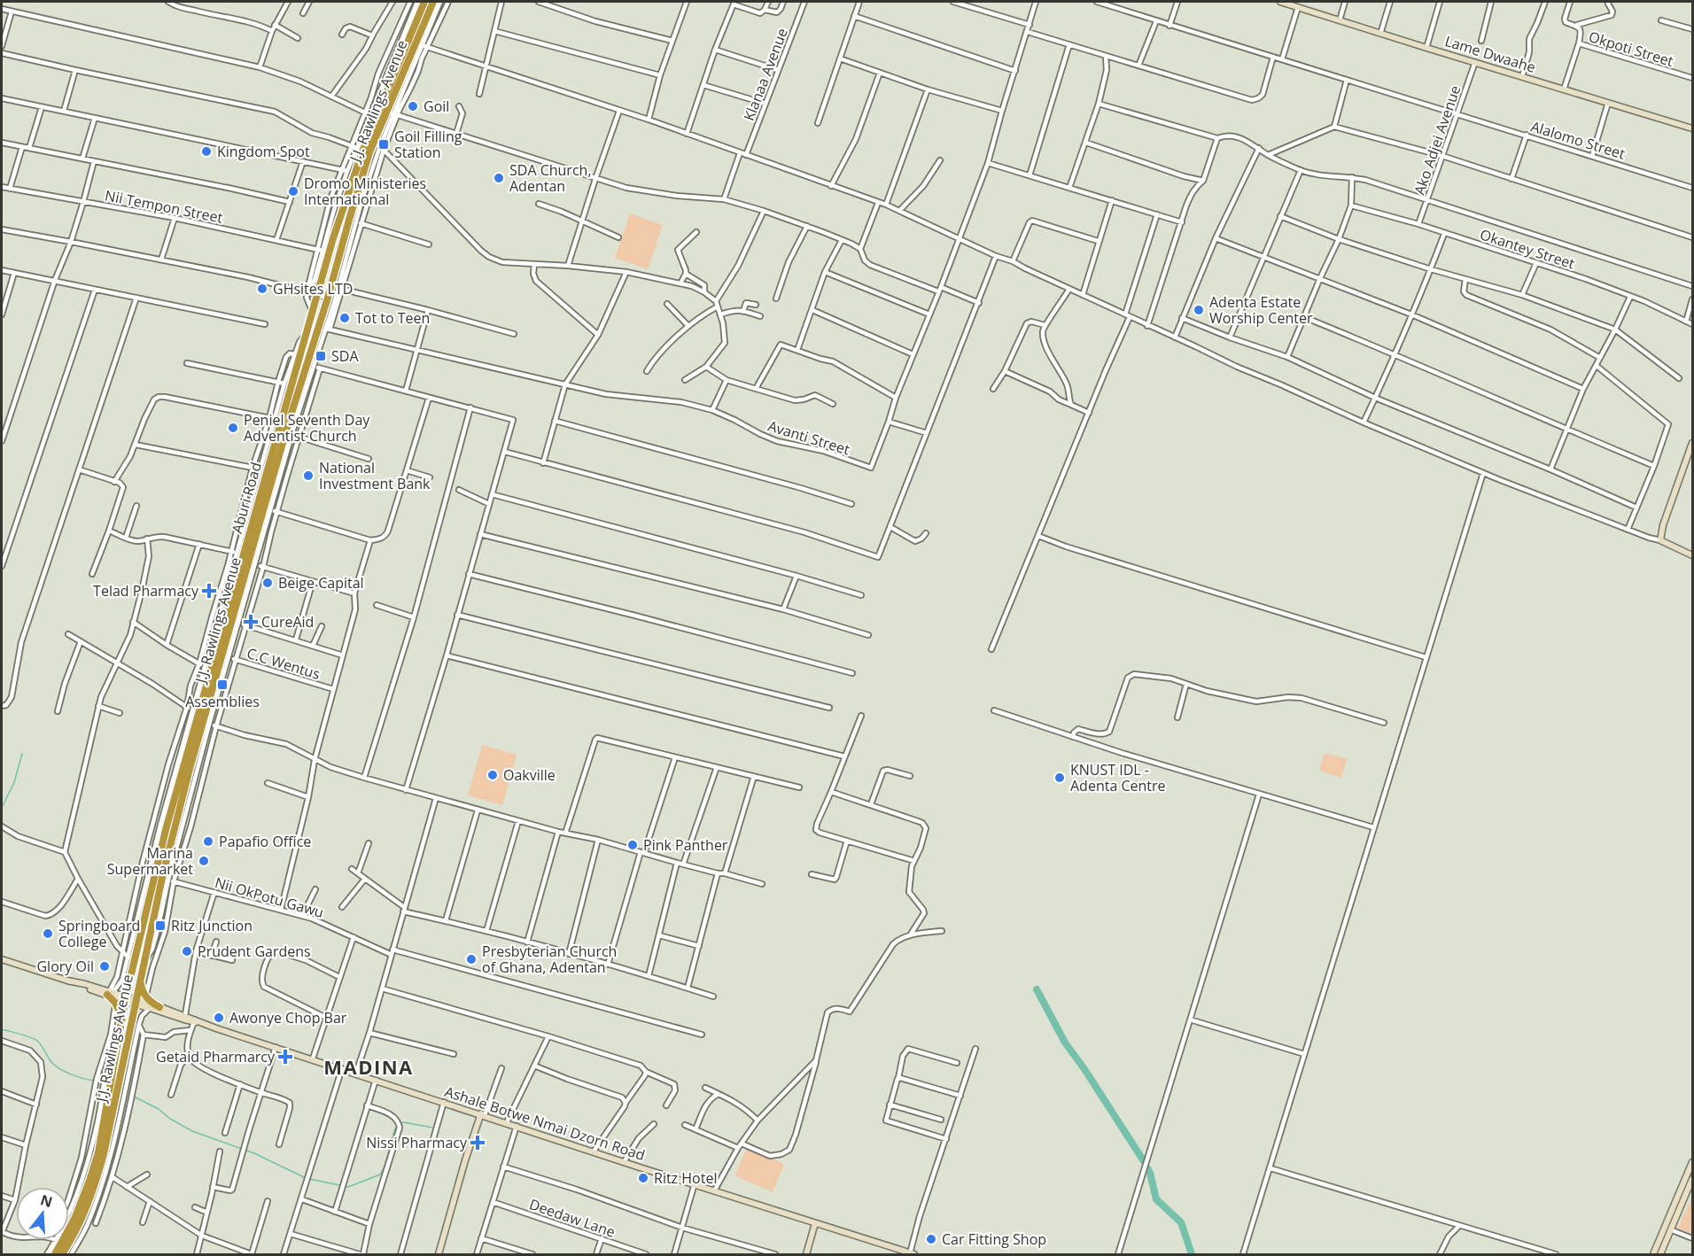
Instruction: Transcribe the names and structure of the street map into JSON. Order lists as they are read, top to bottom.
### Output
{
  "streets": {
    "highway": ["J.J. Rawlings Avenue", "Aburi Road"],
    "street": [
      "Okpoti Street",
      "Lame Dwaahe",
      "Klanaa Avenue",
      "Ako Adjei Avenue",
      "Alalomo Street",
      "Nii Tempon Street",
      "Okantey Street",
      "Avanti Street",
      "C.C Wentus",
      "Nii OkPotu Gawu",
      "Ashale Botwe Nmai Dzorn Road",
      "Deedaw Lane"
    ]
  },
  "crossings": [
    ["Okpoti Street", "Lame Dwaahe"],
    ["Lame Dwaahe", "Ako Adjei Avenue"],
    ["J.J. Rawlings Avenue", "Avanti Street"],
    ["J.J. Rawlings Avenue", "Aburi Road"],
    ["Ako Adjei Avenue", "Alalomo Street"],
    ["Ako Adjei Avenue", "Okantey Street"]
  ],
  "districts": ["MADINA"],
  "places": {
    "other": [
      "Goil",
      "Kingdom Spot",
      "SDA Church, Adentan",
      "Dromo Ministeries International",
      "GHsites LTD",
      "Adenta Estate Worship Center",
      "Tot to Teen",
      "Peniel Seventh Day Adventist Church",
      "National Investment Bank",
      "Beige Capital",
      "Oakville",
      "KNUST IDL - Adenta Centre",
      "Papafio Office",
      "Pink Panther",
      "Marina Supermarket",
      "Springboard College",
      "Prudent Gardens",
      "Presbyterian Church of Ghana, Adentan",
      "Glory Oil",
      "Awonye Chop Bar",
      "Ritz Hotel",
      "Car Fitting Shop"
    ],
    "transit": [
      "Goil Filling Station",
      "SDA",
      "Assemblies",
      "Ritz Junction"
    ],
    "health": [
      "Telad Pharmacy",
      "CureAid",
      "Getaid Pharmarcy",
      "Nissi Pharmacy"
    ]
  },
  "north": "top"
}
